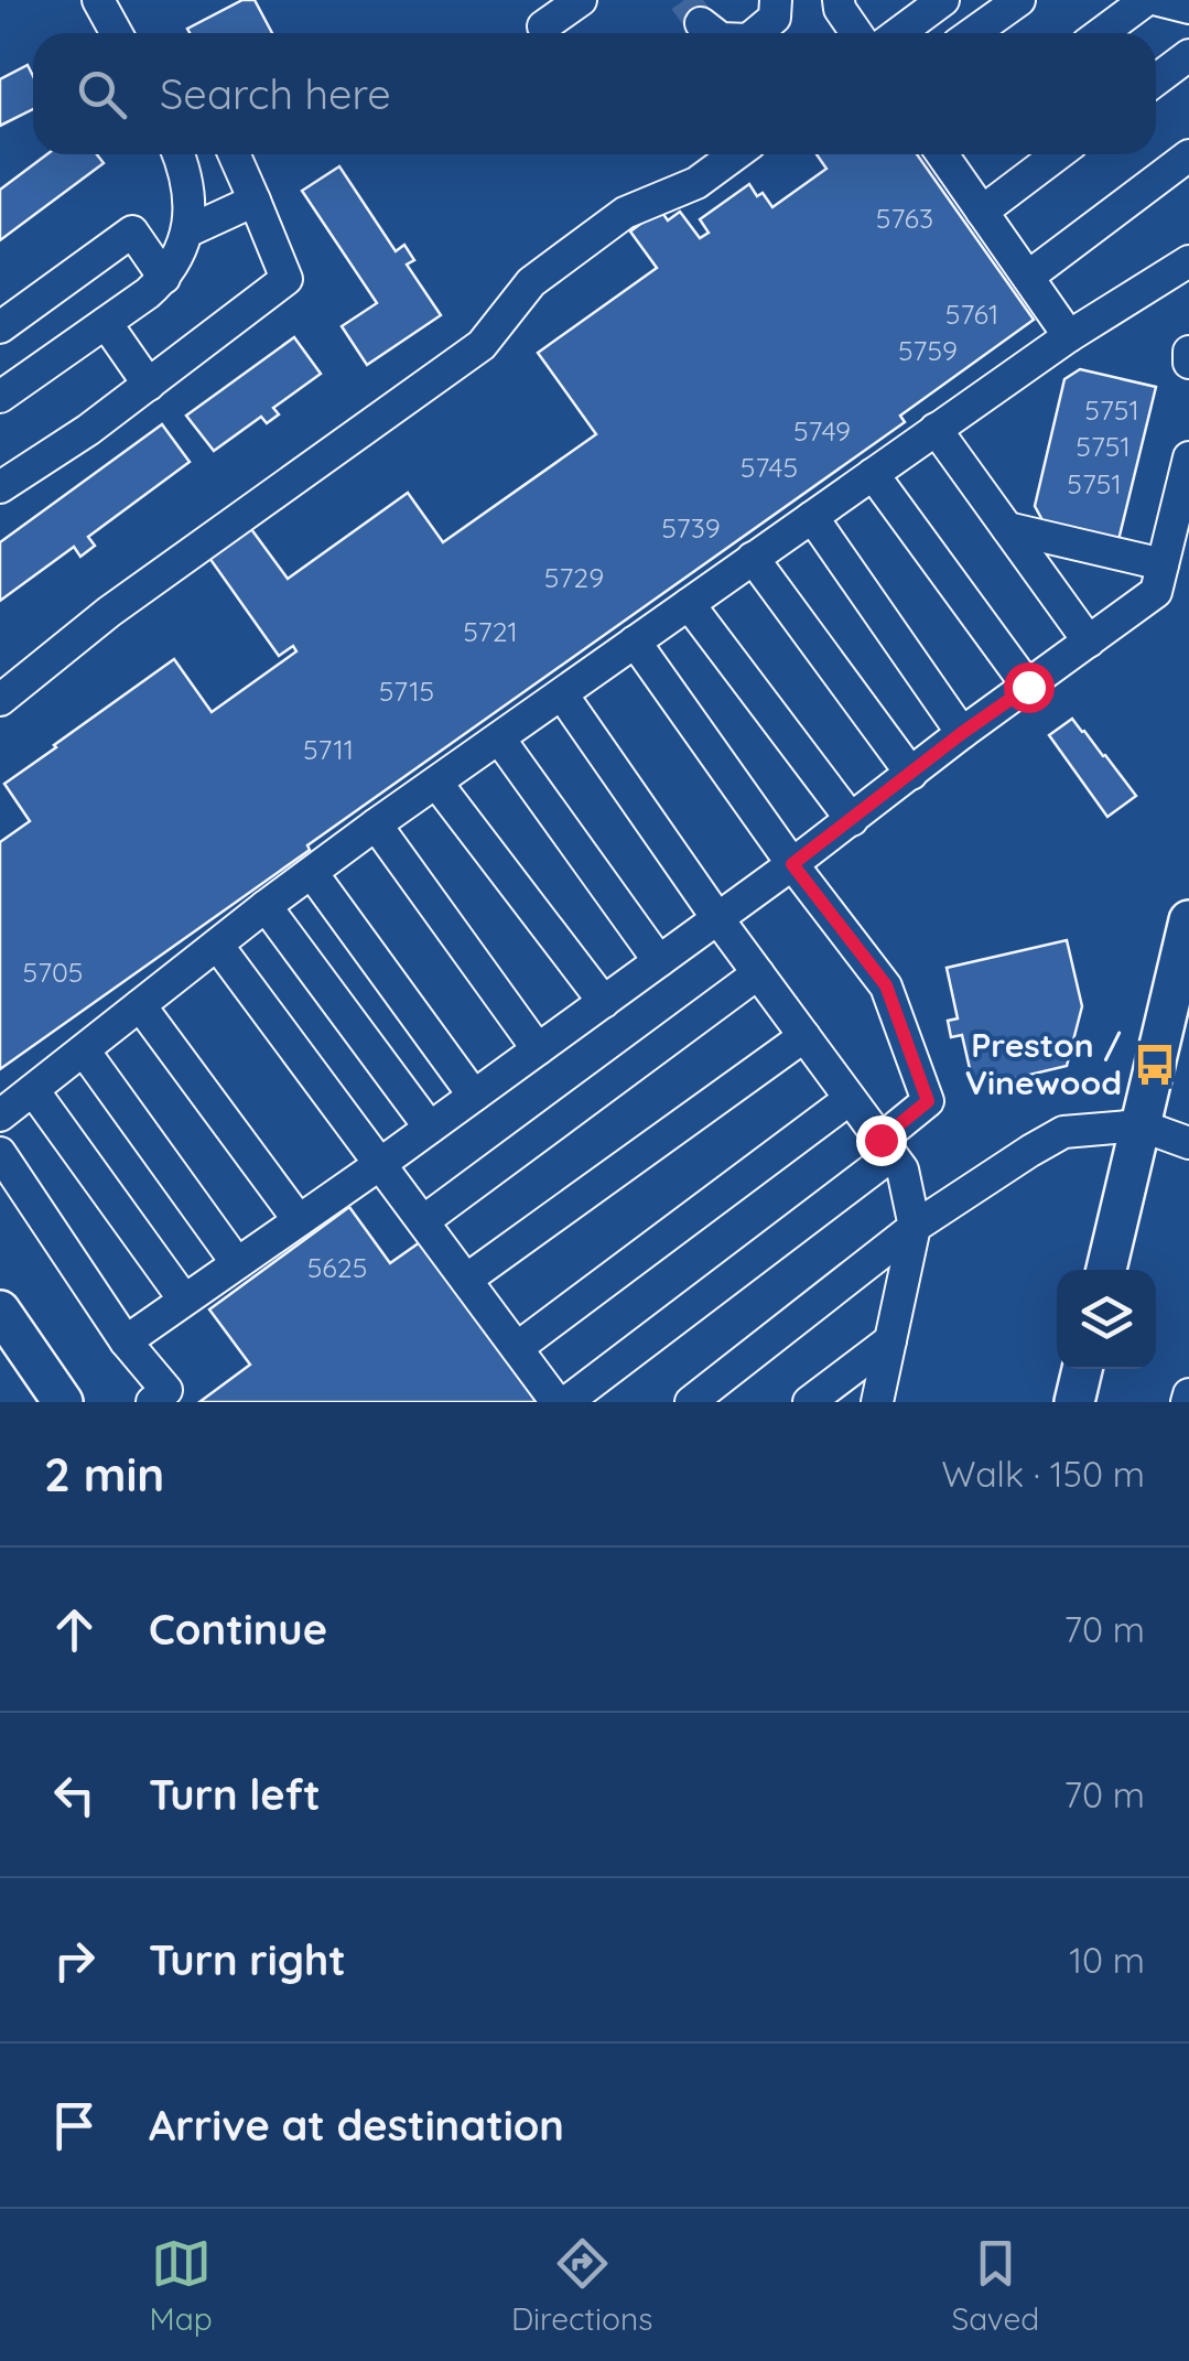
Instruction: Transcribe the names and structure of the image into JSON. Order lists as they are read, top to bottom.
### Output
{
  "places": {
    "bus stop": ["Preston / Vinewood"]
  },
  "house_numbers": [
    "5763",
    "5761",
    "5759",
    "5751",
    "5749",
    "5751",
    "5745",
    "5751",
    "5739",
    "5729",
    "5721",
    "5715",
    "5711",
    "5705",
    "5625"
  ],
  "page": {
    "search": "Search here",
    "heading": ["2 min", "Walk · 150 m"],
    "list": [
      ["Continue", "70 m"],
      ["Turn left", "70 m"],
      ["Turn right", "10 m"],
      "Arrive at destination"
    ],
    "nav": ["Map", "Directions", "Saved"]
  }
}
